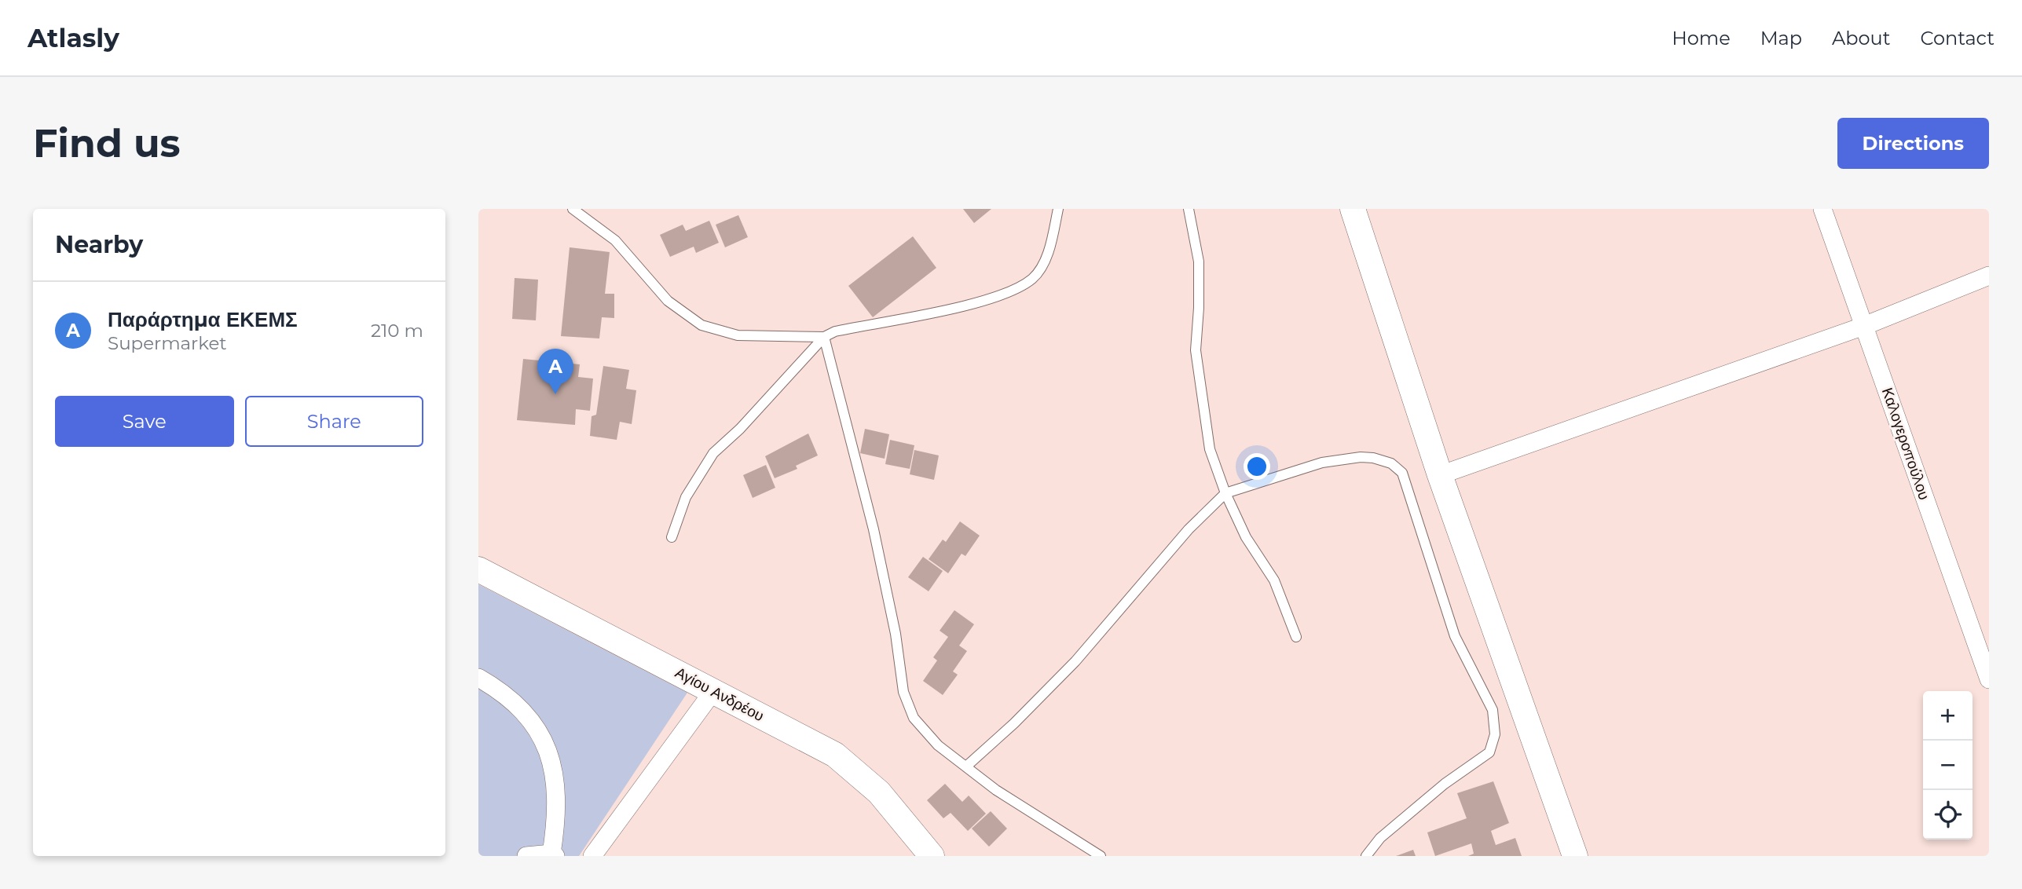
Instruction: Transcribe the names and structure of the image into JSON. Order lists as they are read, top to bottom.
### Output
{
  "streets": {
    "street": ["Καλογεροπούλου", "Αγίου Ανδρέου"]
  },
  "page": {
    "header": "Atlasly",
    "nav": [
      "Home",
      "Map",
      "About",
      "Contact"
    ],
    "buttons": [
      "Directions",
      ["Save", "Share"]
    ],
    "title": "Find us",
    "heading": "Nearby",
    "list": [
      {
        "mark": "A",
        "name": "Παράρτημα ΕΚΕΜΣ",
        "note": "Supermarket",
        "value": "210 m"
      }
    ],
    "pins": "A",
    "map_buttons": ["+", "−"]
  }
}
